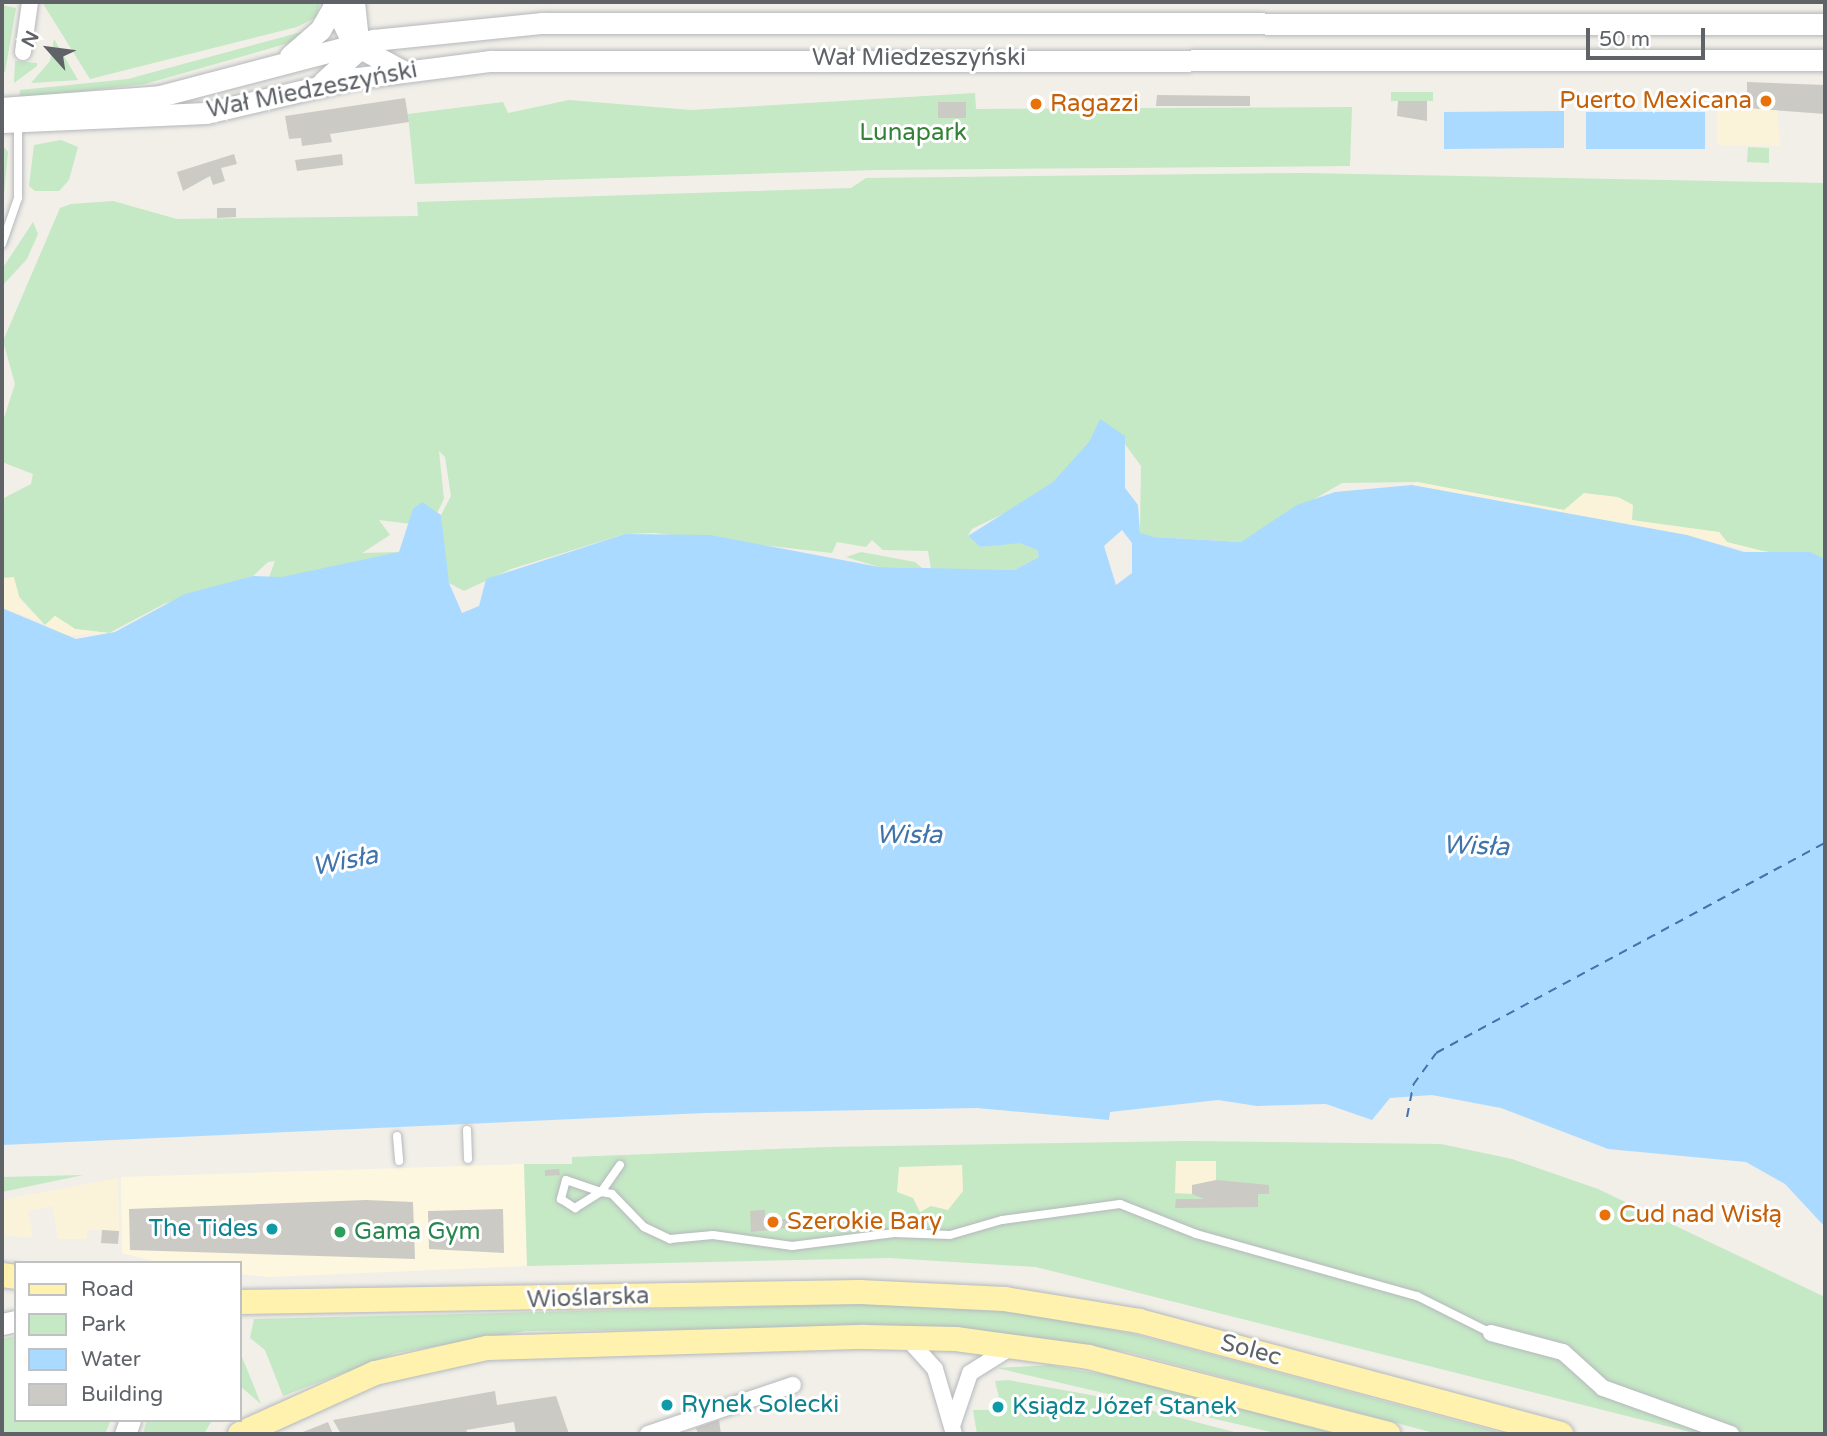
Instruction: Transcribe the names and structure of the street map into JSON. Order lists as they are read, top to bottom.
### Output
{
  "streets": {
    "main road": ["Wał Miedzeszyński", "Wioślarska", "Solec"]
  },
  "crossings": [
    ["Wioślarska", "Solec"]
  ],
  "water": ["Wisła"],
  "parks": ["Lunapark"],
  "places": [
    "Puerto Mexicana",
    "Ragazzi",
    "Cud nad Wisłą",
    "Szerokie Bary",
    "The Tides",
    "Gama Gym",
    "Rynek Solecki",
    "Ksiądz Józef Stanek"
  ],
  "legend": [
    "Road",
    "Park",
    "Water",
    "Building"
  ],
  "scale_bar": "50 m",
  "north": "top left"
}
